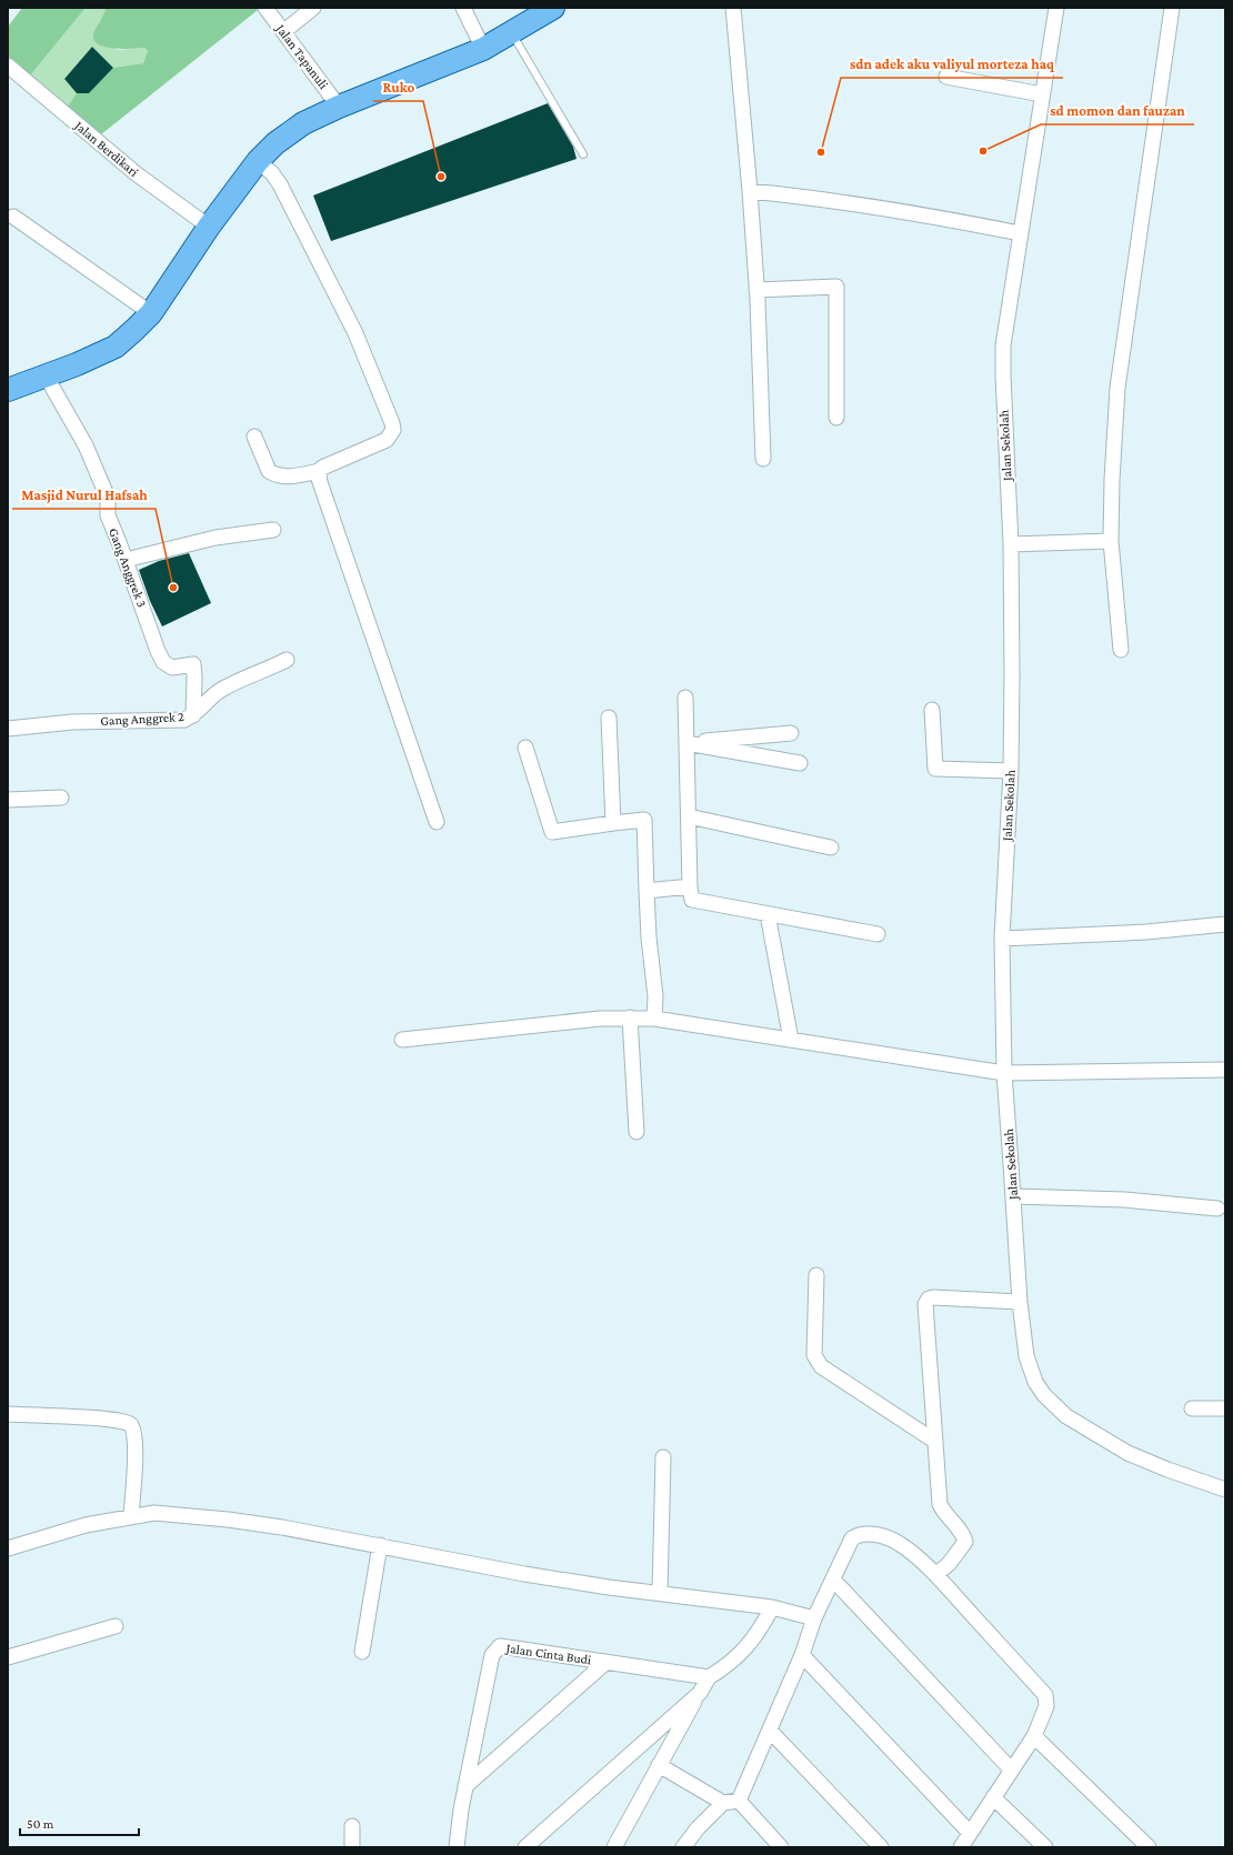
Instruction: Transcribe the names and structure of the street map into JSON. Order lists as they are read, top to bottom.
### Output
{
  "streets": {
    "street": [
      "Jalan Tapanuli",
      "Jalan Berdikari",
      "Jalan Sekolah",
      "Gang Anggrek 3",
      "Gang Anggrek 2",
      "Jalan Cinta Budi"
    ]
  },
  "crossings": [
    ["Gang Anggrek 3", "Gang Anggrek 2"]
  ],
  "places": [
    "sd momon dan fauzan",
    "sdn adek aku valiyul morteza haq",
    "Ruko",
    "Masjid Nurul Hafsah"
  ],
  "scale_bar": "50 m"
}
